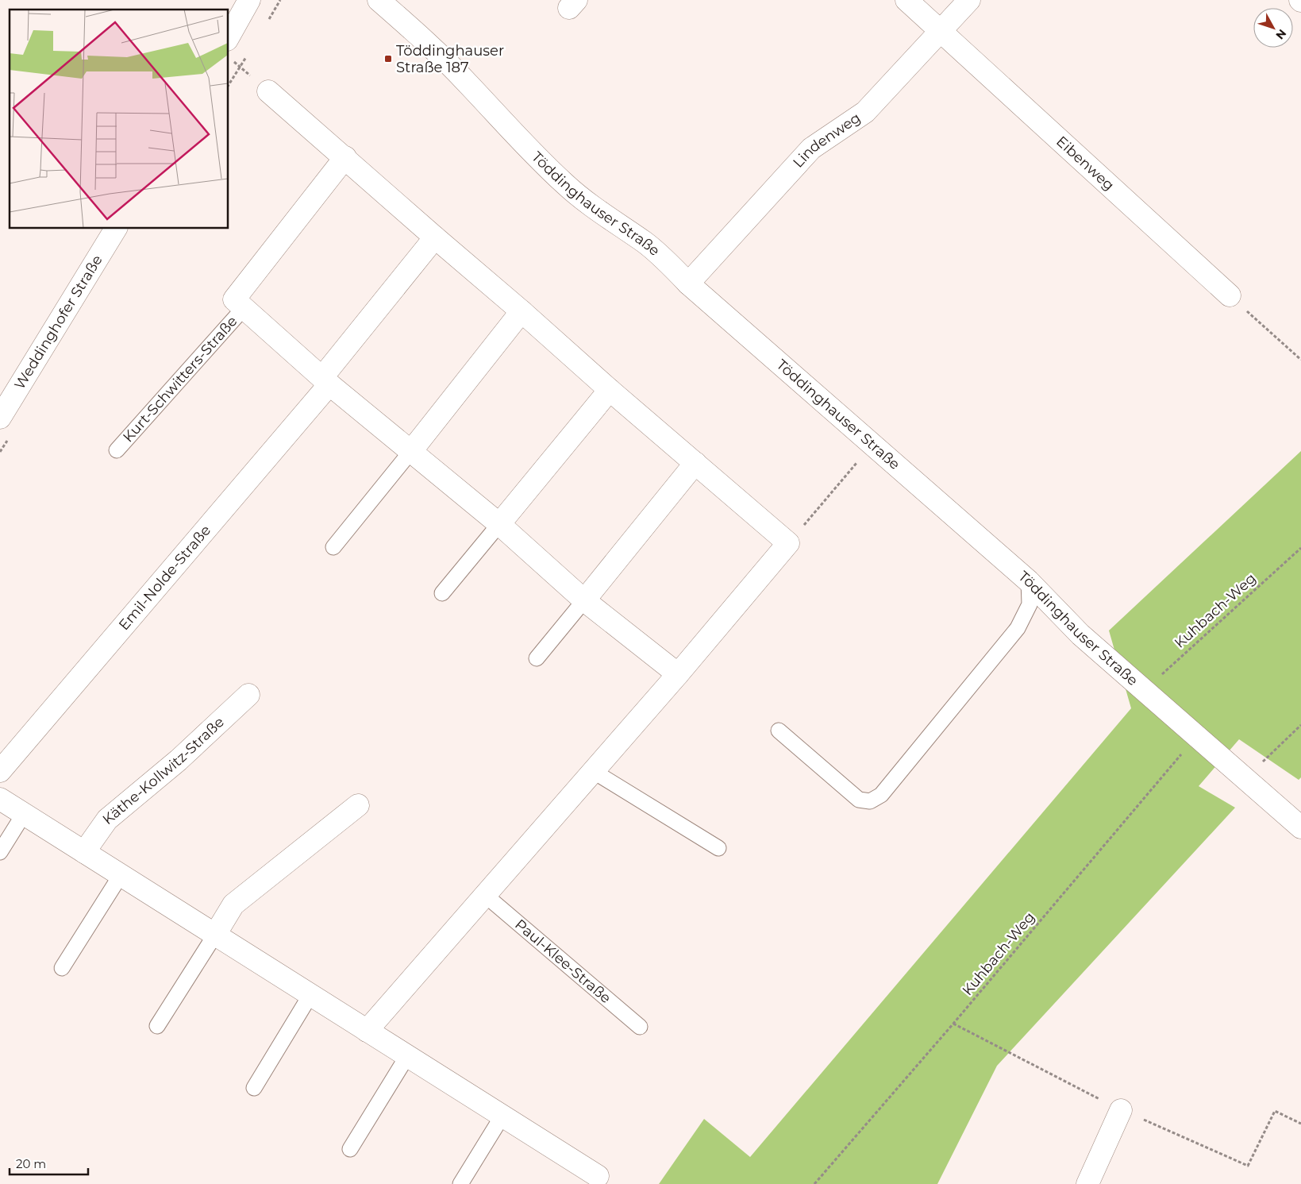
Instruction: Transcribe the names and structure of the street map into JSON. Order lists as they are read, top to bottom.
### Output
{
  "streets": {
    "street": [
      "Lindenweg",
      "Eibenweg",
      "Töddinghauser Straße",
      "Weddinghofer Straße",
      "Kurt-Schwitters-Straße",
      "Emil-Nolde-Straße",
      "Käthe-Kollwitz-Straße"
    ],
    "lane": ["Paul-Klee-Straße"],
    "path": ["Kuhbach-Weg"]
  },
  "crossings": [
    ["Lindenweg", "Eibenweg"],
    ["Lindenweg", "Töddinghauser Straße"],
    ["Töddinghauser Straße", "Kuhbach-Weg"],
    ["Kurt-Schwitters-Straße", "Emil-Nolde-Straße"]
  ],
  "places": {
    "transit": ["Töddinghauser Straße 187"]
  },
  "scale_bar": "20 m",
  "north": "bottom right"
}
